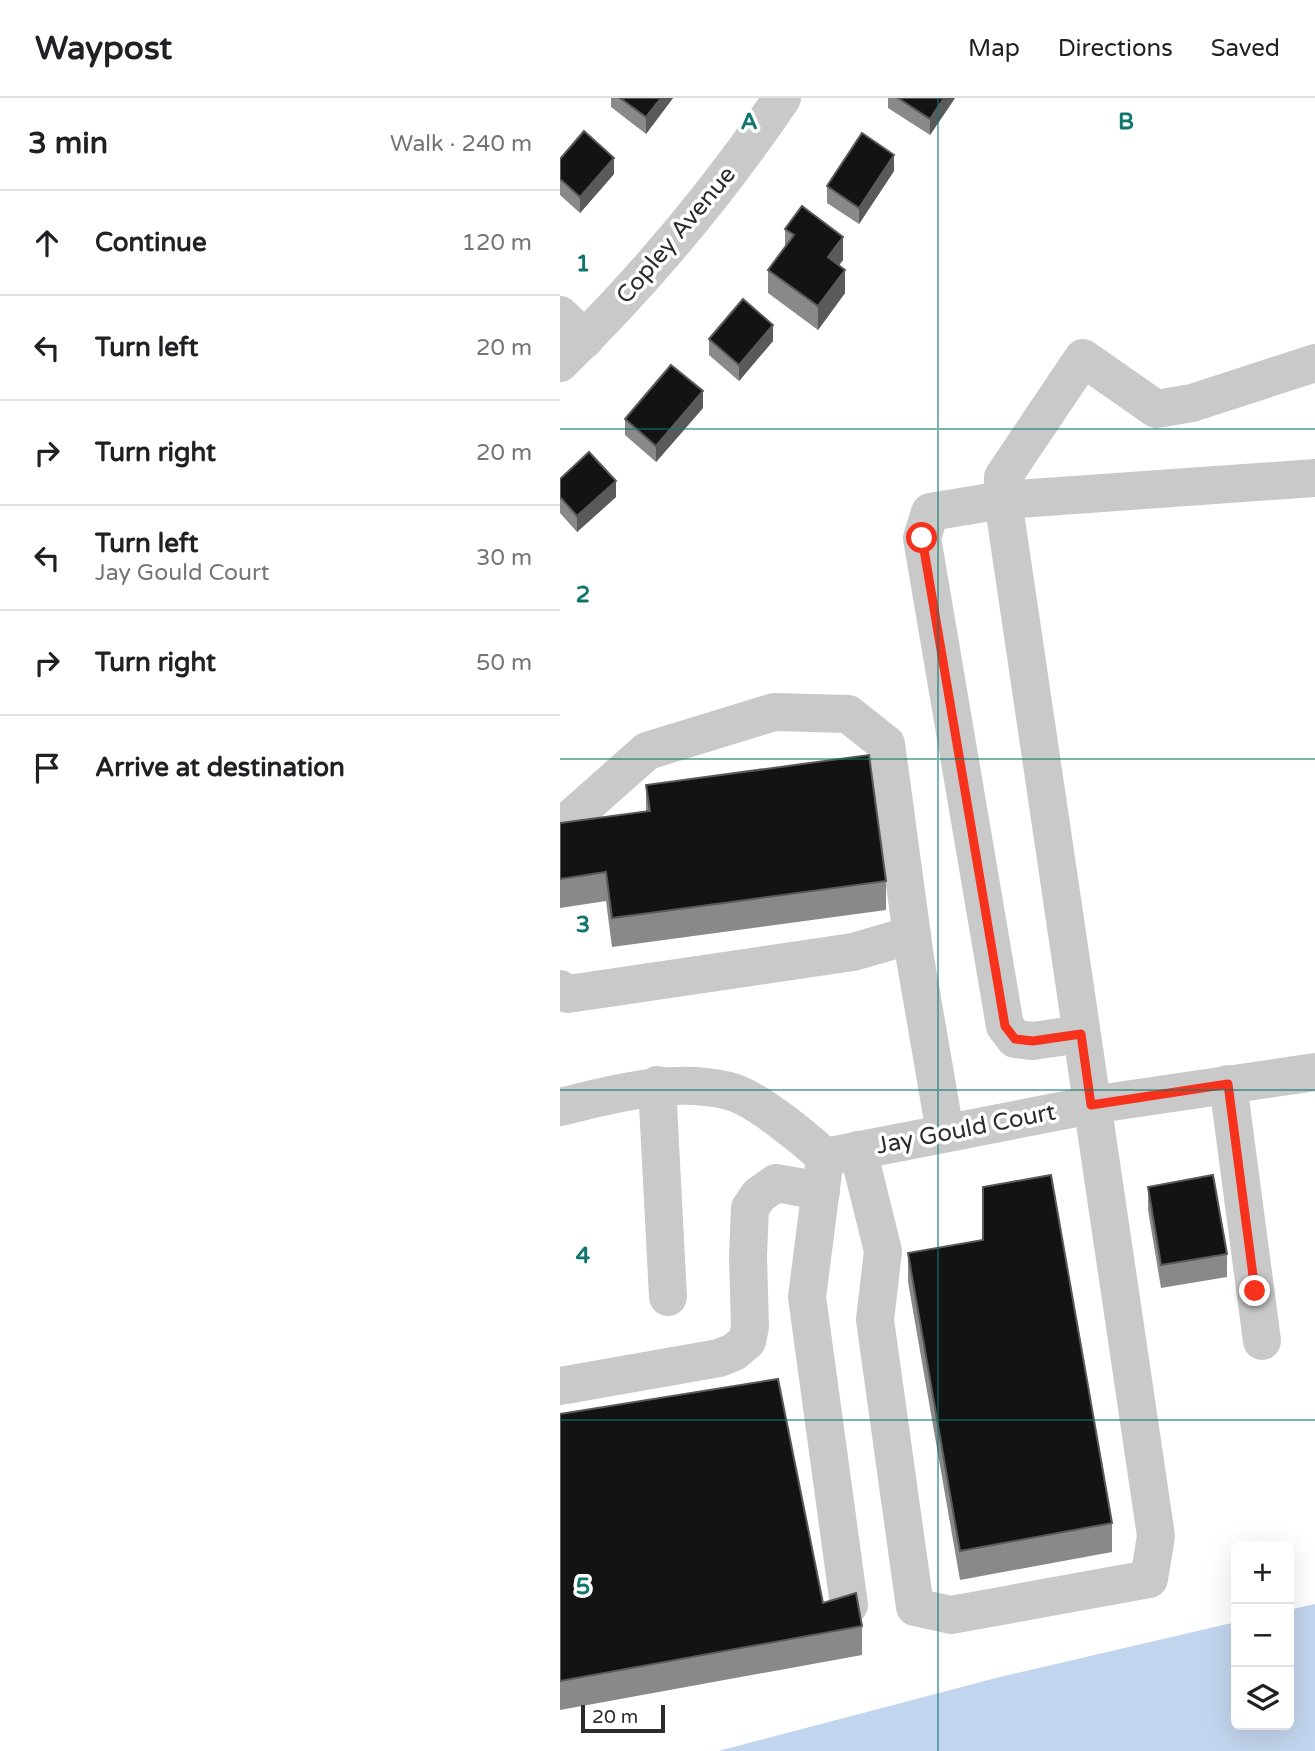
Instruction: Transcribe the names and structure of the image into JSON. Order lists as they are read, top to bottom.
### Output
{
  "streets": {
    "street": ["Copley Avenue", "Jay Gould Court"]
  },
  "scale_bar": "20 m",
  "page": {
    "header": "Waypost",
    "nav": ["Map", "Directions", "Saved"],
    "heading": ["3 min", "Walk · 240 m"],
    "list": [
      ["Continue", "120 m"],
      ["Turn left", "20 m"],
      ["Turn right", "20 m"],
      ["Turn left", "Jay Gould Court", "30 m"],
      ["Turn right", "50 m"],
      "Arrive at destination"
    ],
    "map_buttons": ["+", "−"],
    "scale": "20 m"
  },
  "grid": {
    "columns": ["A", "B"],
    "rows": [
      "1",
      "2",
      "3",
      "4",
      "5"
    ]
  }
}
